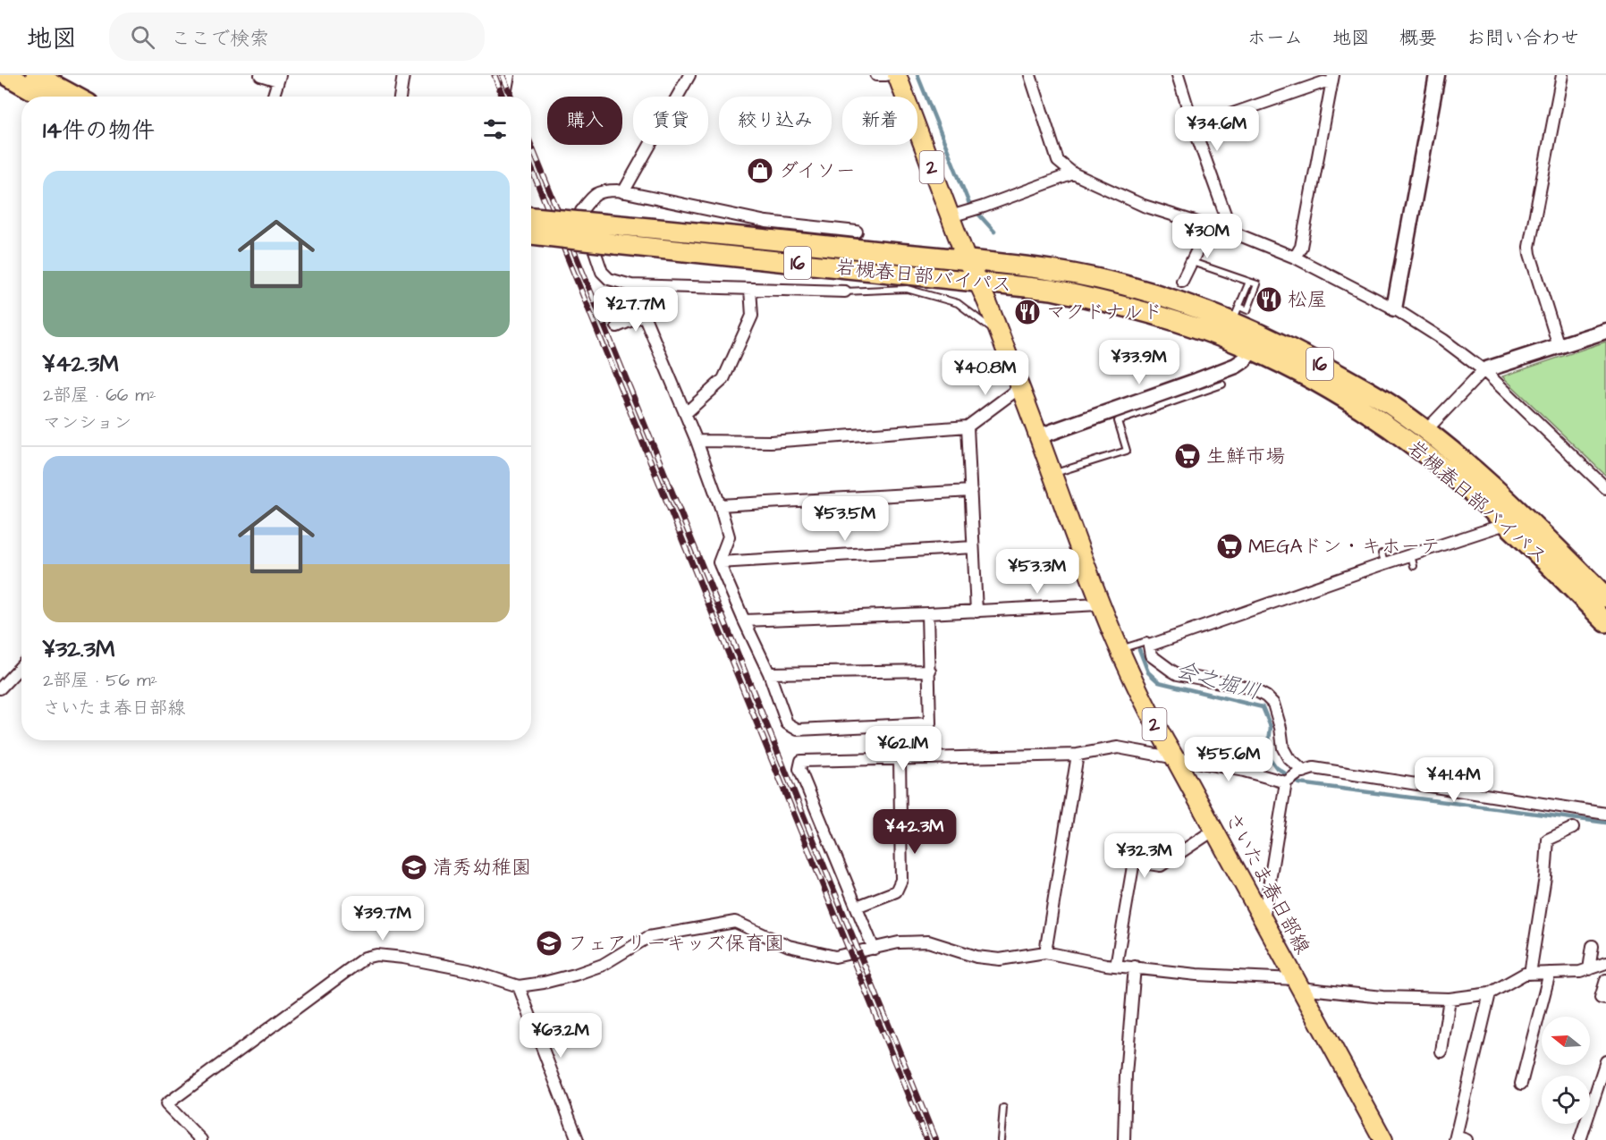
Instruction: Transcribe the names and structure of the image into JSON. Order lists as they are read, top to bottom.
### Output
{
  "streets": {
    "highway": ["16", "岩槻春日部バイパス"],
    "main road": ["2", "さいたま春日部線"]
  },
  "crossings": [
    ["岩槻春日部バイパス", "さいたま春日部線"]
  ],
  "water": ["会之堀川"],
  "places": {
    "shop": ["ダイソー"],
    "restaurant": ["松屋", "マクドナルド"],
    "supermarket": ["生鮮市場", "MEGAドン・キホーテ"],
    "school or university": ["清秀幼稚園", "フェアリーキッズ保育園"]
  },
  "north": "left",
  "page": {
    "header": "地図",
    "search": "ここで検索",
    "nav": [
      "ホーム",
      "地図",
      "概要",
      "お問い合わせ"
    ],
    "chip": [
      "購入",
      "賃貸",
      "絞り込み",
      "新着"
    ],
    "heading": "14件の物件",
    "price": [
      "¥34.6M",
      "¥30M",
      "¥27.7M",
      "¥33.9M",
      "¥40.8M",
      "¥53.5M",
      "¥53.3M",
      "¥62.1M",
      "¥55.6M",
      "¥41.4M",
      "¥42.3M",
      "¥32.3M",
      "¥39.7M",
      "¥63.2M"
    ],
    "list": [
      {
        "name": "¥42.3M",
        "note": "2部屋 · 66 m² · マンション"
      },
      {
        "name": "¥32.3M",
        "note": "2部屋 · 56 m² · さいたま春日部線"
      }
    ]
  }
}
